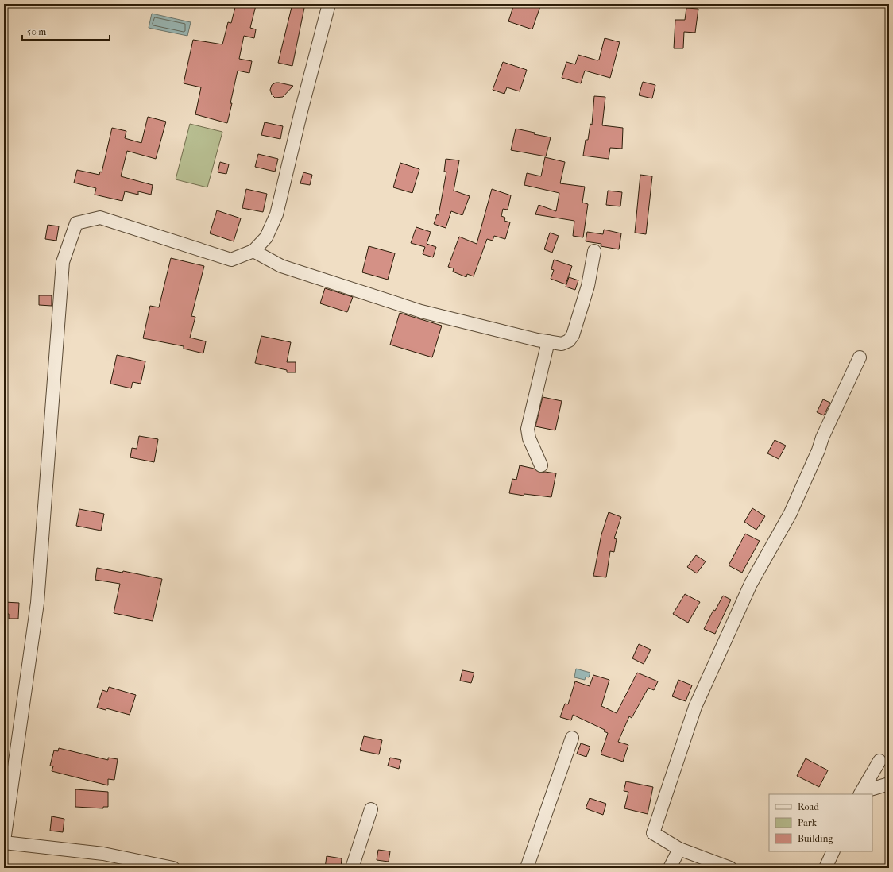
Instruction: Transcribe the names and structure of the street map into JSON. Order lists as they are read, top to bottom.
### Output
{
  "legend": ["Road", "Park", "Building"],
  "scale_bar": "50 m"
}
